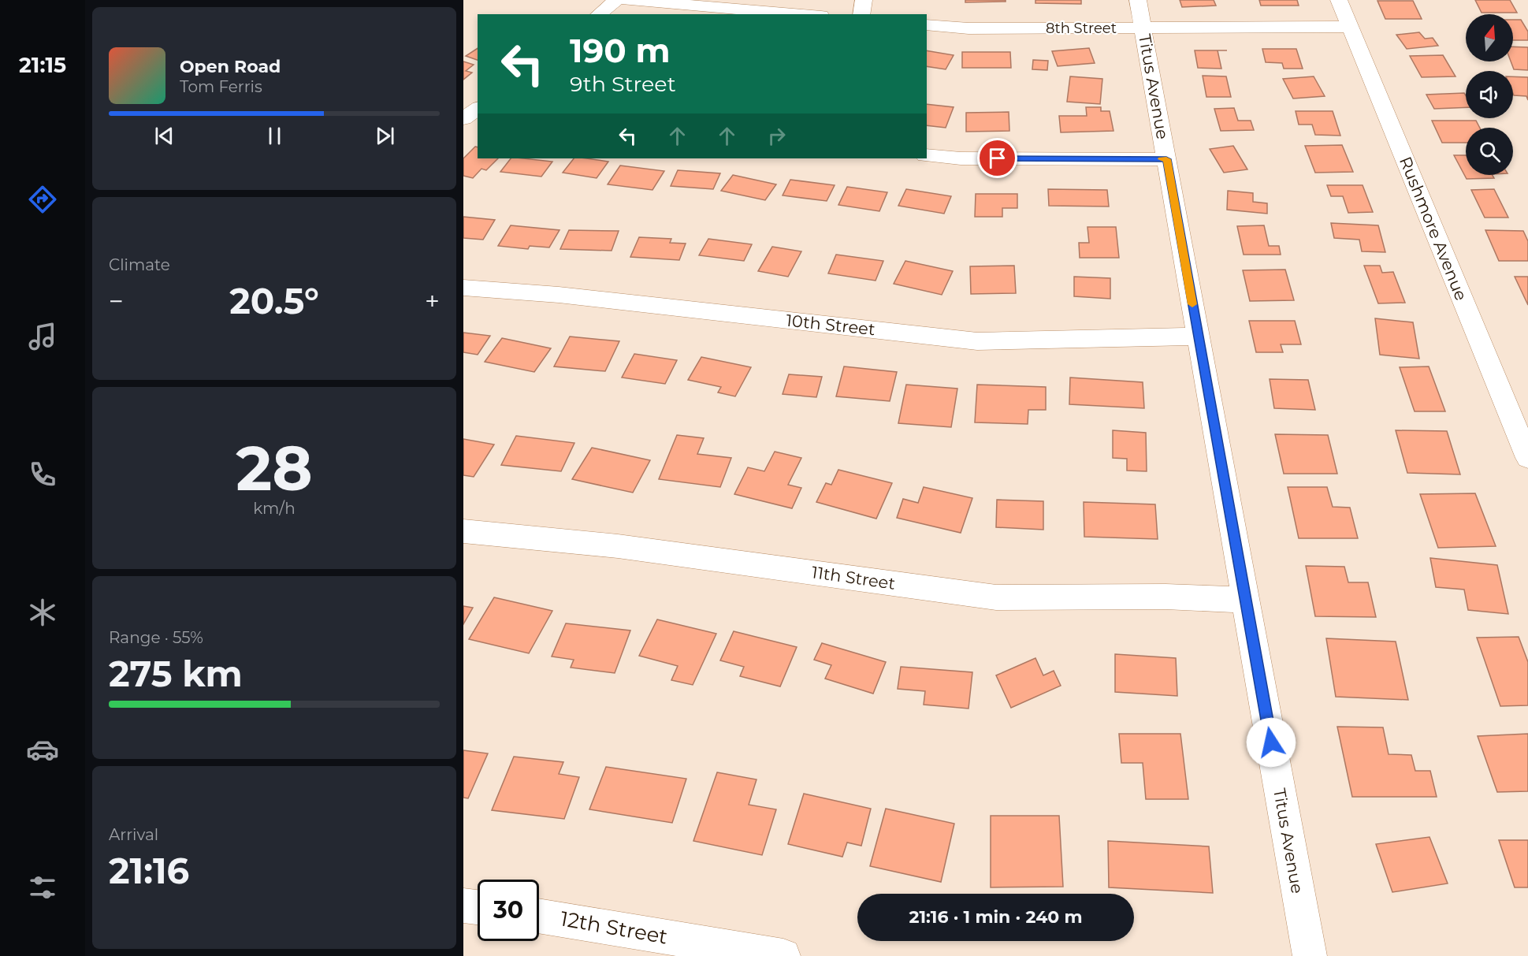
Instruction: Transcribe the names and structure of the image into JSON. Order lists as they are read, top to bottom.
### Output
{
  "streets": {
    "street": [
      "8th Street",
      "Titus Avenue",
      "Rushmore Avenue",
      "10th Street",
      "11th Street",
      "12th Street"
    ]
  },
  "crossings": [
    ["8th Street", "Titus Avenue"],
    ["8th Street", "Rushmore Avenue"],
    ["Titus Avenue", "10th Street"],
    ["Titus Avenue", "11th Street"]
  ],
  "north": "top",
  "page": {
    "tabs": "21:15",
    "turn": ["190 m", "9th Street"],
    "song": ["Open Road", "Tom Ferris"],
    "tile": [
      "Climate",
      ["28", "km/h"],
      ["Range · 55%", "275 km"],
      ["Arrival", "21:16"]
    ],
    "heat": ["−", "20.5°", "+"],
    "limit": "30",
    "trip": "21:16 · 1 min · 240 m"
  }
}
